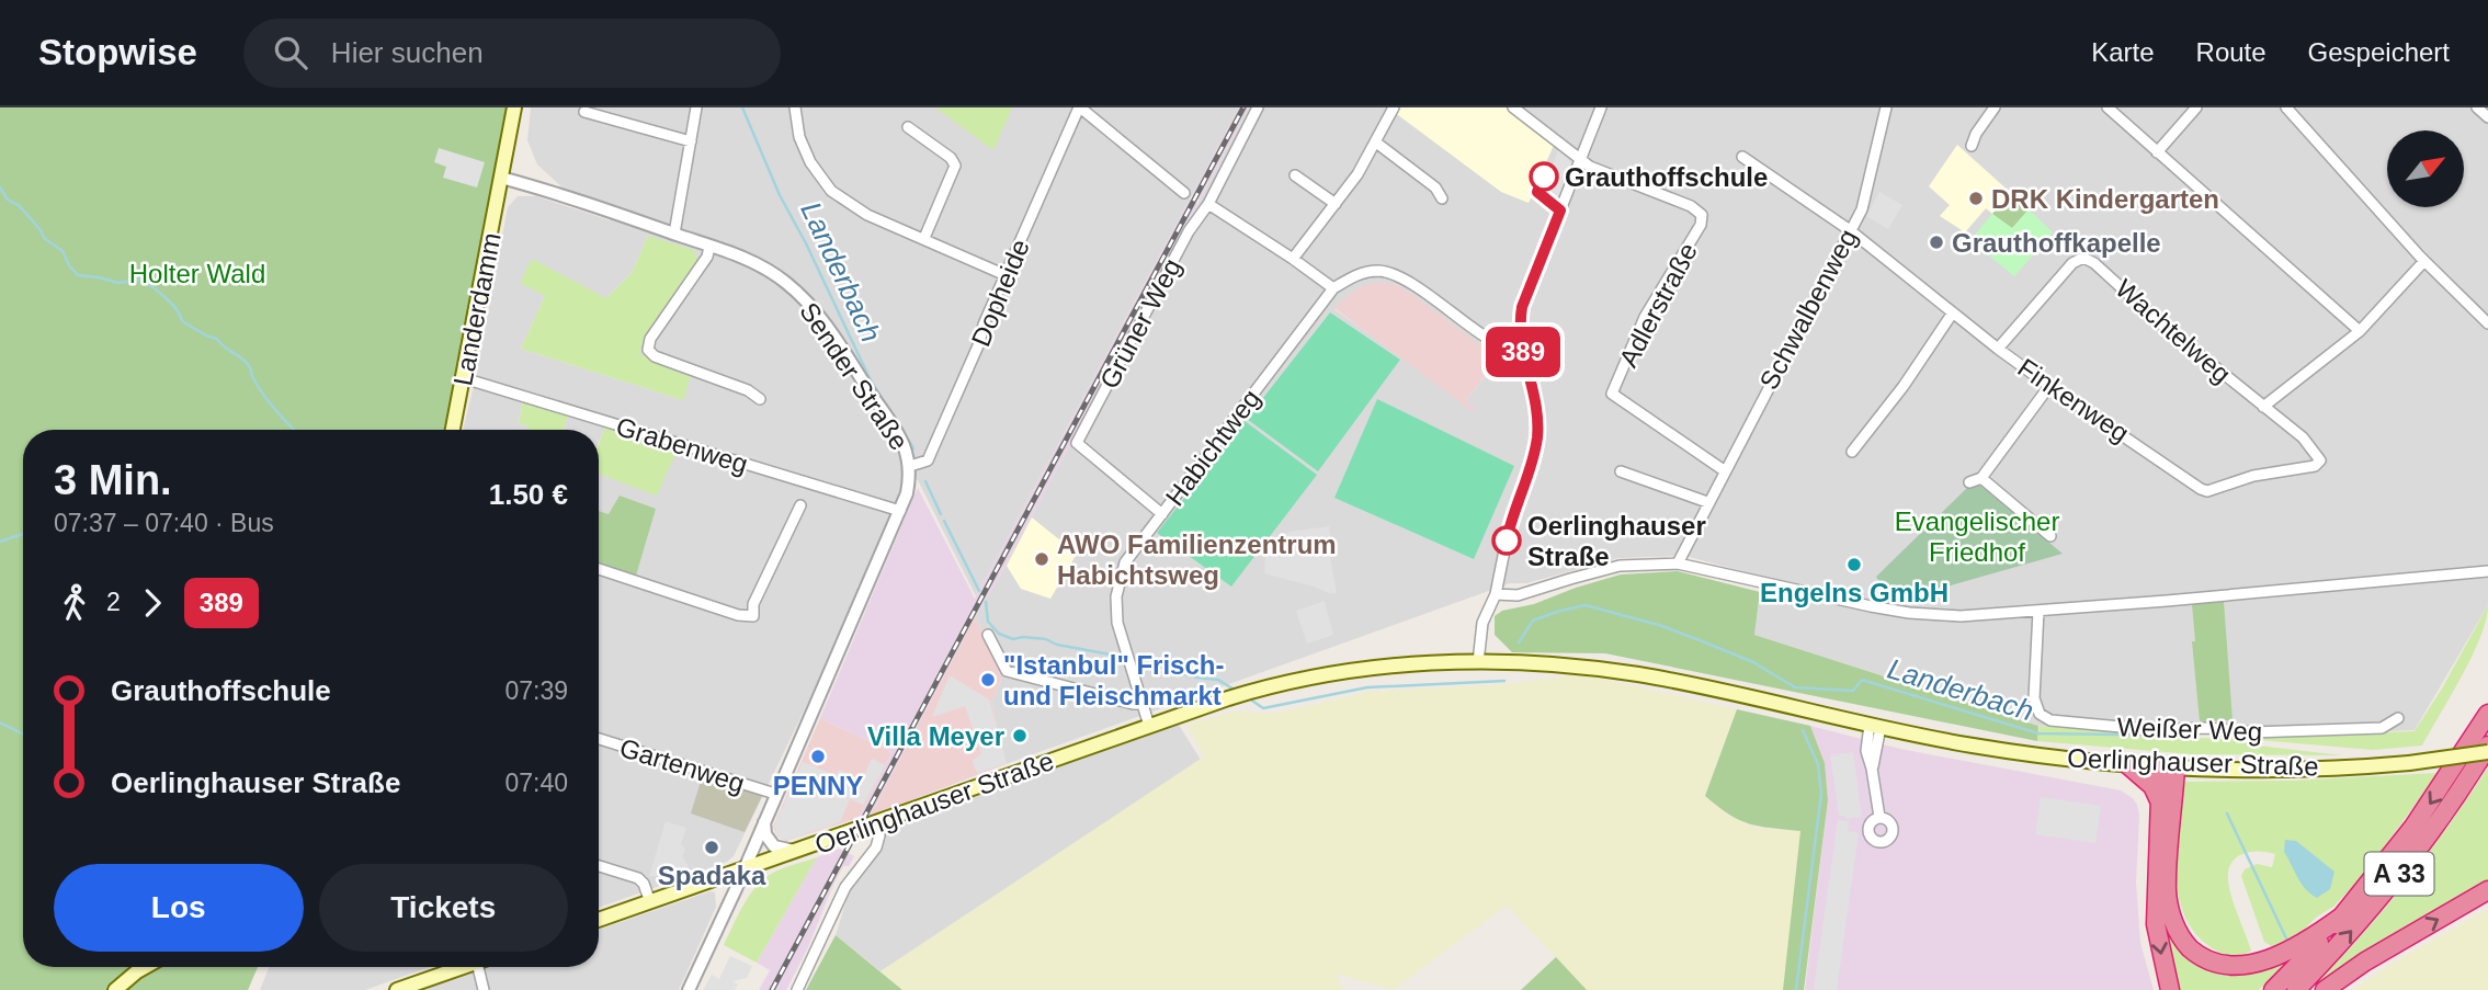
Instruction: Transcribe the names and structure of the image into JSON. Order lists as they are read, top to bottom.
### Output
{
  "streets": {
    "highway": ["A 33"],
    "main road": ["Landerdamm", "Oerlinghauser Straße"],
    "street": [
      "Dopheide",
      "Adlerstraße",
      "Schwalbenweg",
      "Grüner Weg",
      "Wachtelweg",
      "Sender Straße",
      "Finkenweg",
      "Grabenweg",
      "Habichtweg",
      "Weißer Weg",
      "Gartenweg"
    ]
  },
  "crossings": [
    ["Dopheide", "Sender Straße"],
    ["Adlerstraße", "Schwalbenweg"],
    ["Landerdamm", "Sender Straße"],
    ["Landerdamm", "Grabenweg"],
    ["Schwalbenweg", "Finkenweg"],
    ["Grüner Weg", "Habichtweg"],
    ["Wachtelweg", "Finkenweg"],
    ["Sender Straße", "Grabenweg"],
    ["Sender Straße", "Oerlinghauser Straße"],
    ["Sender Straße", "Gartenweg"],
    ["Habichtweg", "Oerlinghauser Straße"]
  ],
  "water": ["Landerbach"],
  "parks": ["Holter Wald", "Evangelischer Friedhof"],
  "places": [
    "Grauthoffschule",
    "DRK Kindergarten",
    "Grauthoffkapelle",
    "Oerlinghauser Straße",
    "AWO Familienzentrum Habichtsweg",
    "Engelns GmbH",
    "\"Istanbul\" Frisch- und Fleischmarkt",
    "Villa Meyer",
    "PENNY",
    "Spadaka"
  ],
  "lines": ["bus line 389"],
  "north": "top right",
  "page": {
    "header": "Stopwise",
    "search": "Hier suchen",
    "nav": ["Karte", "Route", "Gespeichert"],
    "on_map": "389",
    "heading": ["3 Min.", "07:37 – 07:40 · Bus", "1.50 €"],
    "legs": ["2", "389"],
    "list": [
      {
        "name": "Grauthoffschule",
        "value": "07:39"
      },
      {
        "name": "Oerlinghauser Straße",
        "value": "07:40"
      }
    ],
    "buttons": ["Los", "Tickets"]
  }
}
